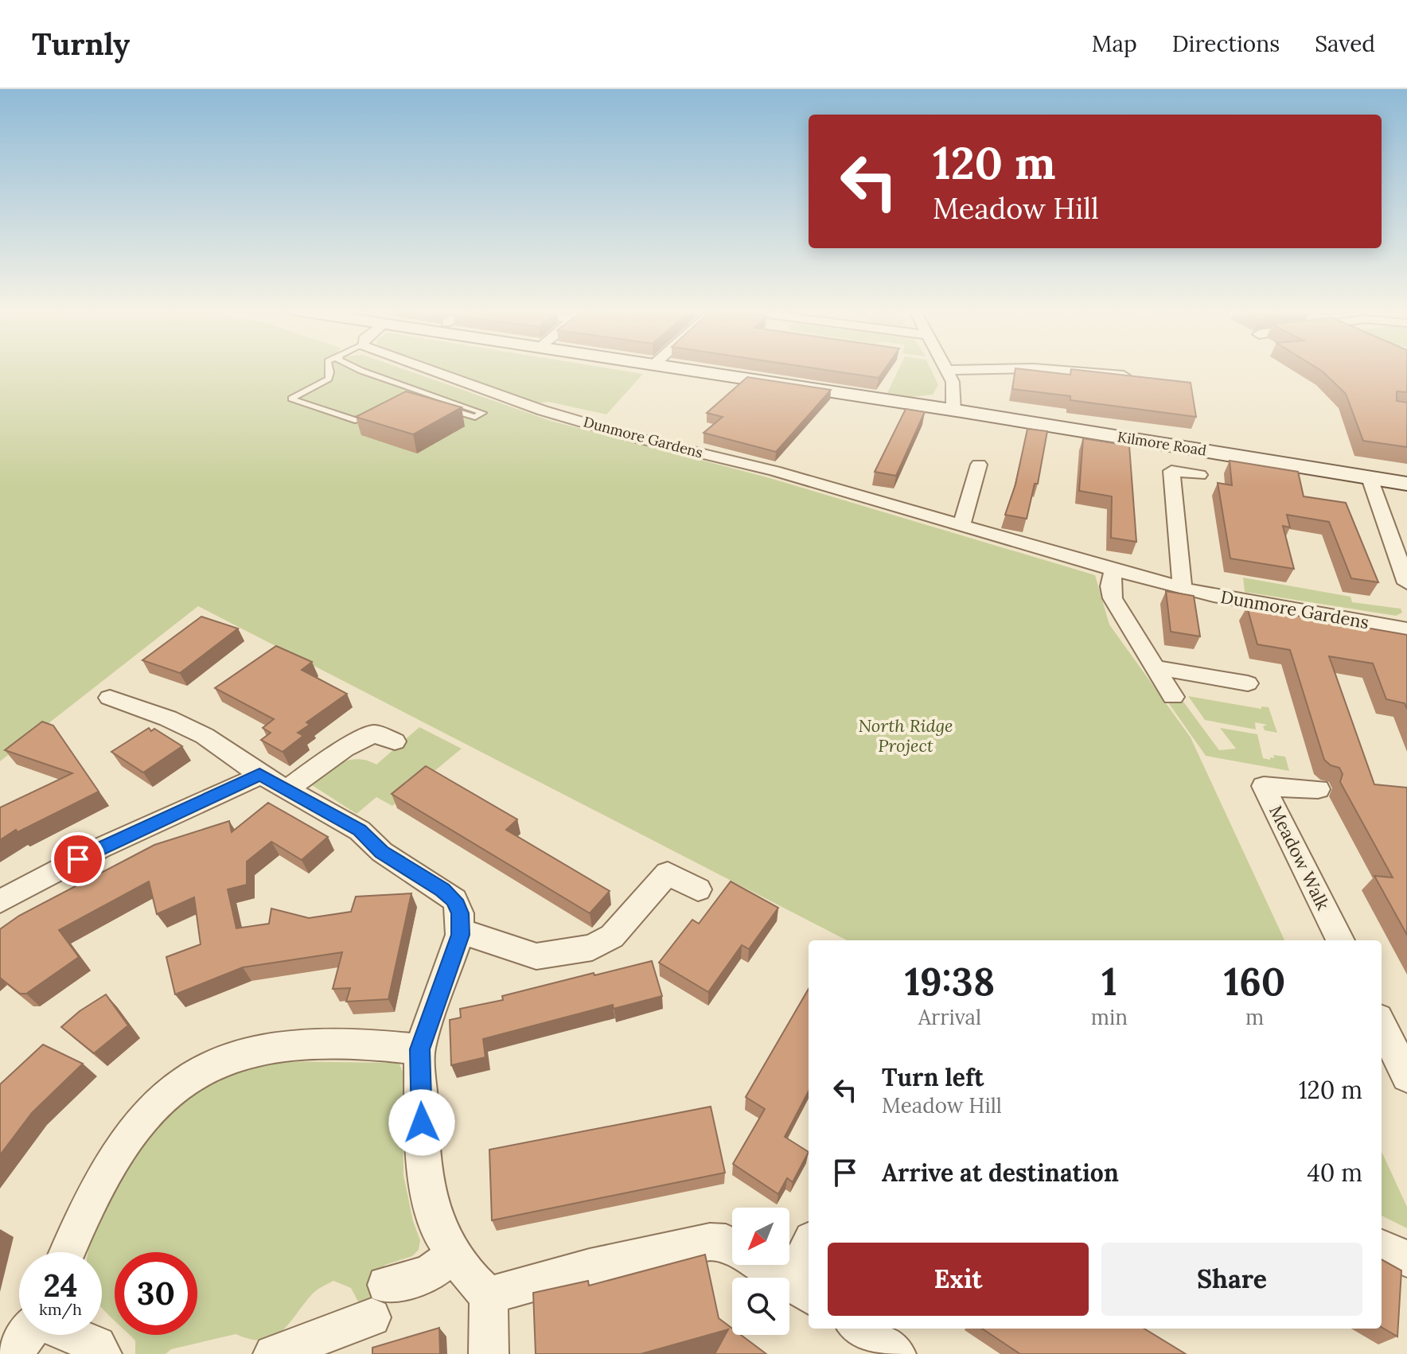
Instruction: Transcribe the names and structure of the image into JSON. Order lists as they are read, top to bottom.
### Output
{
  "streets": {
    "street": ["Dunmore Gardens", "Kilmore Road", "Meadow Walk"]
  },
  "parks": ["North Ridge Project"],
  "north": "bottom left",
  "page": {
    "header": "Turnly",
    "nav": ["Map", "Directions", "Saved"],
    "turn": ["120 m", "Meadow Hill"],
    "eta": [
      "19:38",
      "Arrival",
      "1",
      "min",
      "160",
      "m"
    ],
    "list": [
      {
        "name": "Turn left",
        "note": "Meadow Hill",
        "value": "120 m"
      },
      {
        "name": "Arrive at destination",
        "value": "40 m"
      }
    ],
    "buttons": ["Exit", "Share"],
    "speed": "24 km/h",
    "limit": "30"
  }
}
